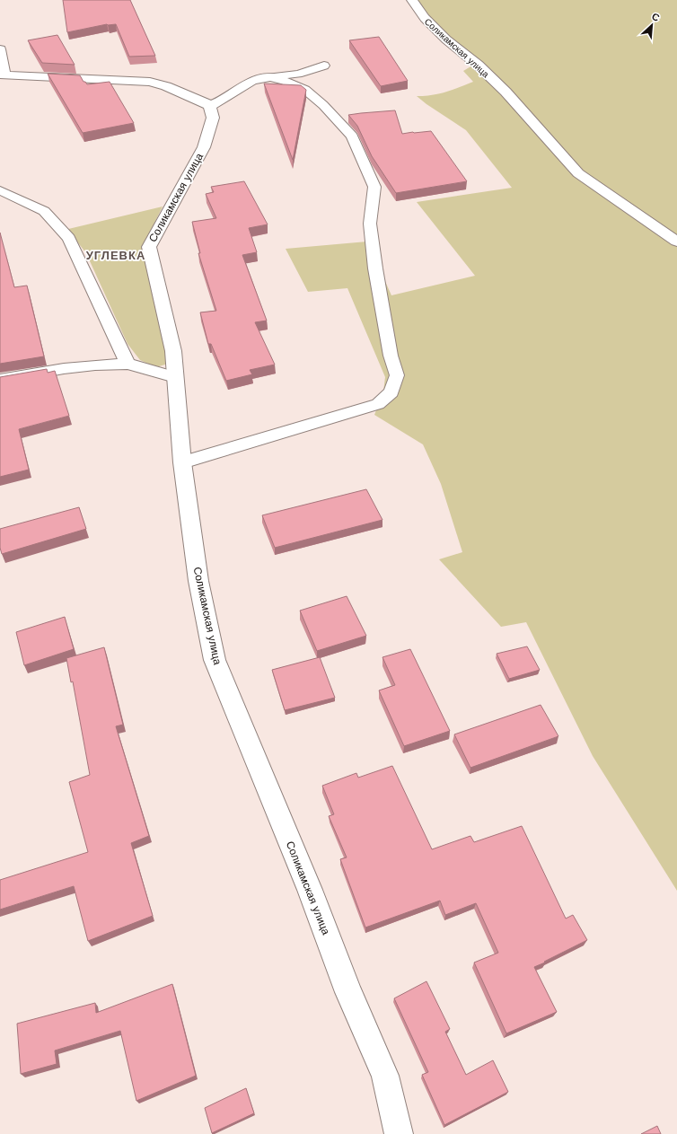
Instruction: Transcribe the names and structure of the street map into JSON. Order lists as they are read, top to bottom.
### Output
{
  "streets": {
    "street": ["Соликамская улица"]
  },
  "districts": ["УГЛЕВКА"],
  "north": "top right"
}
